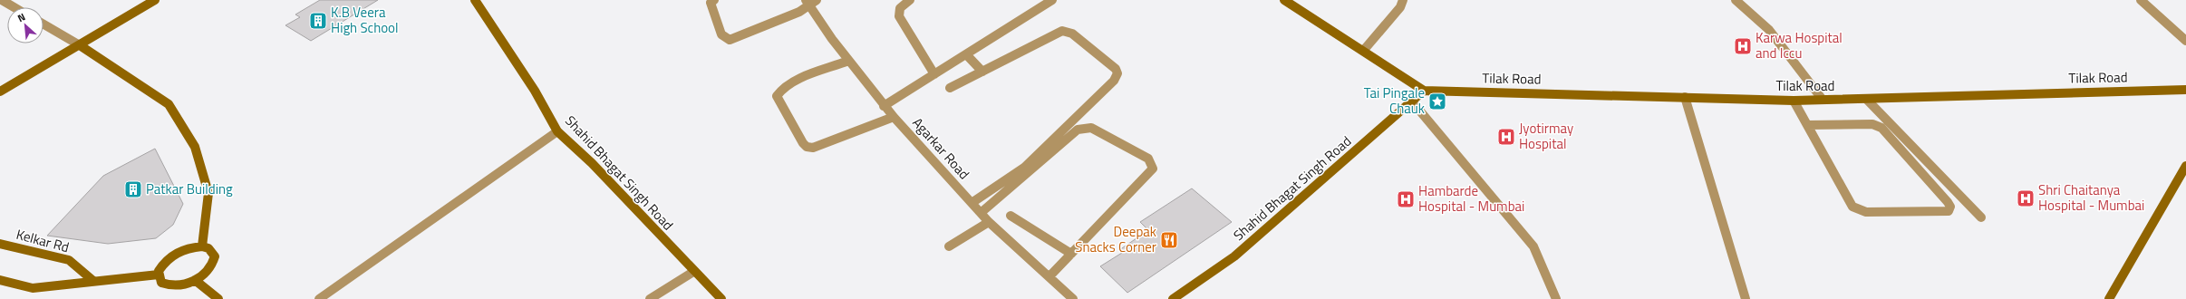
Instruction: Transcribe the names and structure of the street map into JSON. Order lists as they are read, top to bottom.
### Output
{
  "streets": {
    "street": [
      "Tilak Road",
      "Agarkar Road",
      "Shahid Bhagat Singh Road",
      "Kelkar Rd"
    ]
  },
  "crossings": [
    ["Tilak Road", "Shahid Bhagat Singh Road"]
  ],
  "places": {
    "building": ["K.B Veera High School", "Patkar Building"],
    "hospital": [
      "Karwa Hospital and Iccu",
      "Jyotirmay Hospital",
      "Shri Chaitanya Hospital - Mumbai",
      "Hambarde Hospital - Mumbai"
    ],
    "place": ["Tai Pingale Chauk"],
    "restaurant": ["Deepak Snacks Corner"]
  },
  "north": "top left"
}
